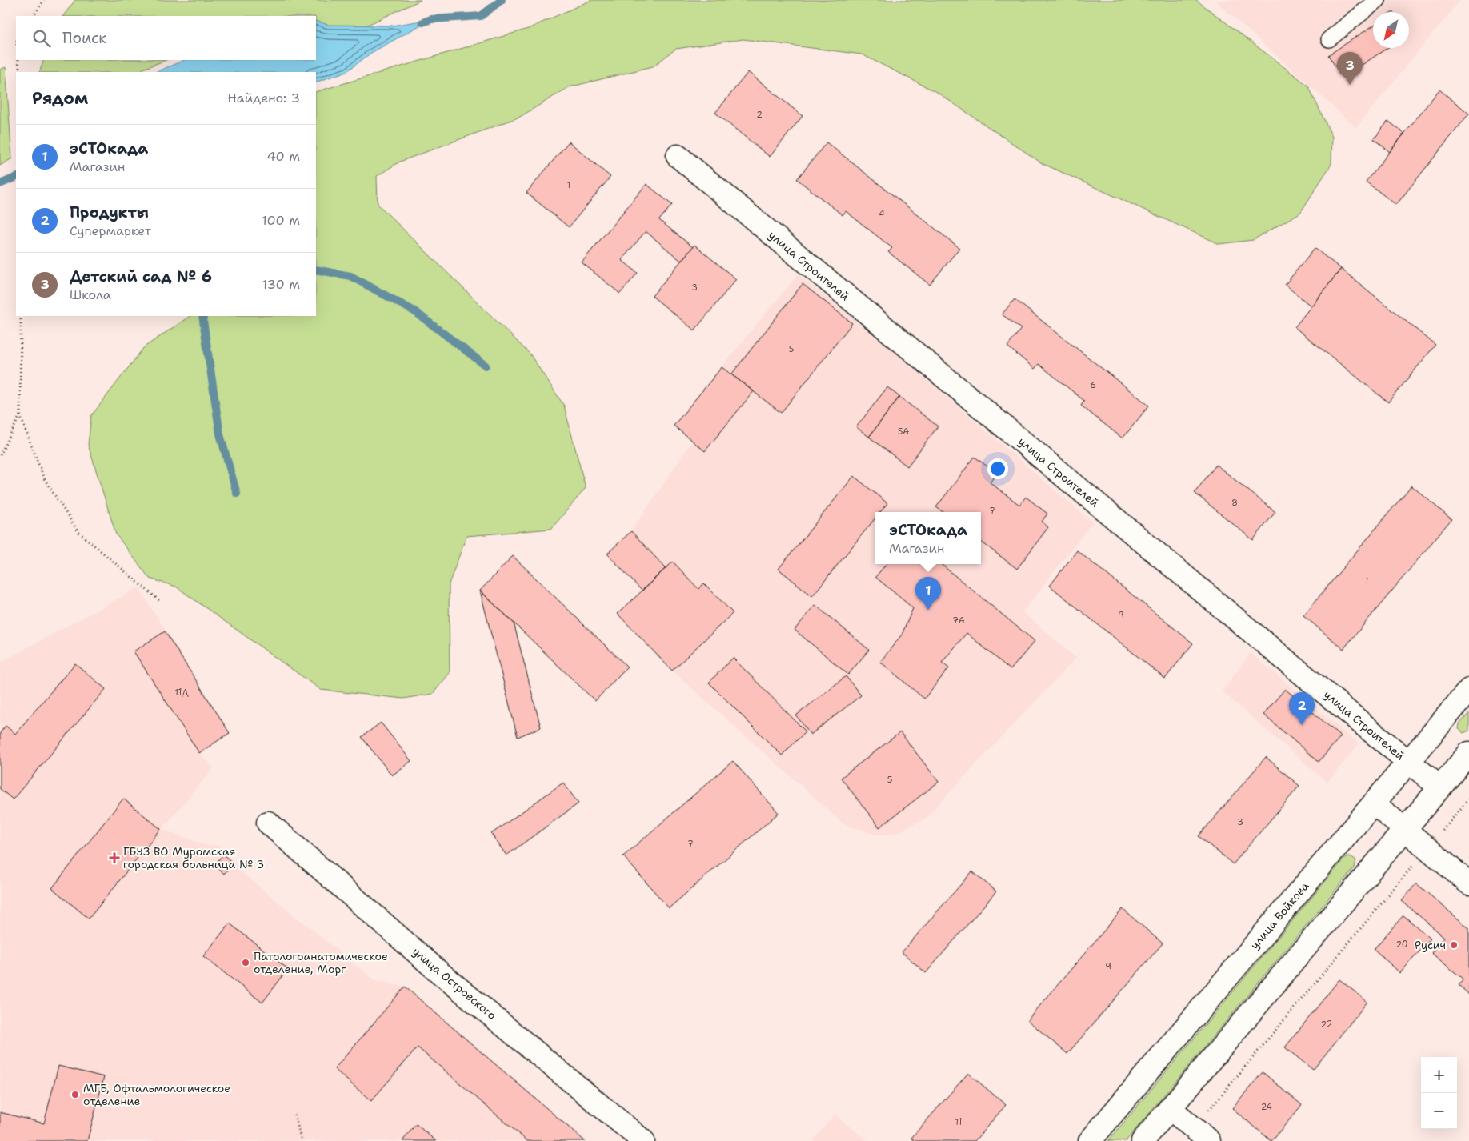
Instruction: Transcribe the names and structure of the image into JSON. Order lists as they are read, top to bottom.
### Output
{
  "streets": {
    "street": ["улица Строителей", "улица Войкова", "улица Островского"]
  },
  "crossings": [
    ["улица Строителей", "улица Войкова"]
  ],
  "places": {
    "health": ["ГБУЗ ВО Муромская городская больница № 3"],
    "other": ["Русич", "Патологоанатомическое отделение, Морг", "МГБ, Офтальмологическое отделение"]
  },
  "house_numbers": [
    "2",
    "1",
    "4",
    "3",
    "5",
    "6",
    "5А",
    "8",
    "7",
    "1",
    "9",
    "7А",
    "11Д",
    "5",
    "3",
    "7",
    "20",
    "9",
    "22",
    "24",
    "11"
  ],
  "north": "bottom left",
  "page": {
    "search": "Поиск",
    "pins": ["3", "1", "2"],
    "heading": ["Рядом", "Найдено: 3"],
    "list": [
      {
        "mark": "1",
        "name": "эСТОкада",
        "note": "Магазин",
        "value": "40 m"
      },
      {
        "mark": "2",
        "name": "Продукты",
        "note": "Супермаркет",
        "value": "100 m"
      },
      {
        "mark": "3",
        "name": "Детский сад № 6",
        "note": "Школа",
        "value": "130 m"
      }
    ],
    "popup": ["эСТОкада", "Магазин"],
    "map_buttons": ["+", "−"]
  }
}
